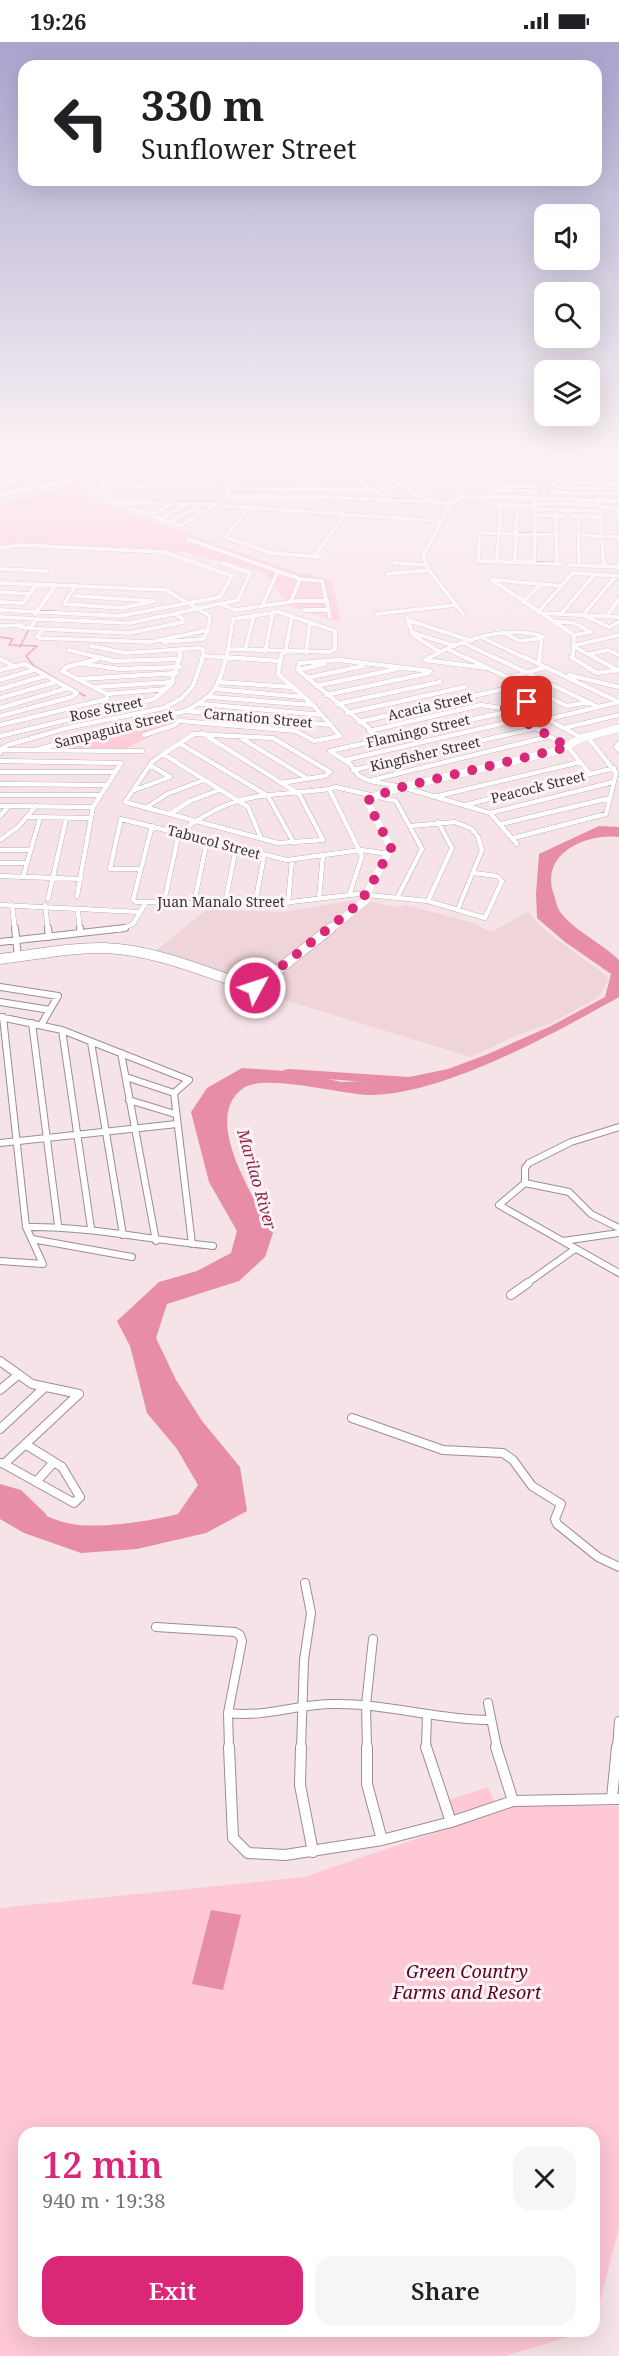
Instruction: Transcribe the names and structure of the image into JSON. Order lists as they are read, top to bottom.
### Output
{
  "streets": {
    "street": [
      "Acacia Street",
      "Rose Street",
      "Carnation Street",
      "Sampaguita Street",
      "Flamingo Street",
      "Kingfisher Street",
      "Peacock Street",
      "Tabucol Street",
      "Juan Manalo Street"
    ]
  },
  "crossings": [
    ["Carnation Street", "Sampaguita Street"],
    ["Tabucol Street", "Juan Manalo Street"]
  ],
  "water": ["Marilao River"],
  "parks": ["Green Country Farms and Resort"],
  "page": {
    "status": "19:26",
    "turn": ["330 m", "Sunflower Street"],
    "heading": ["12 min", "940 m · 19:38"],
    "buttons": ["Exit", "Share"]
  }
}
